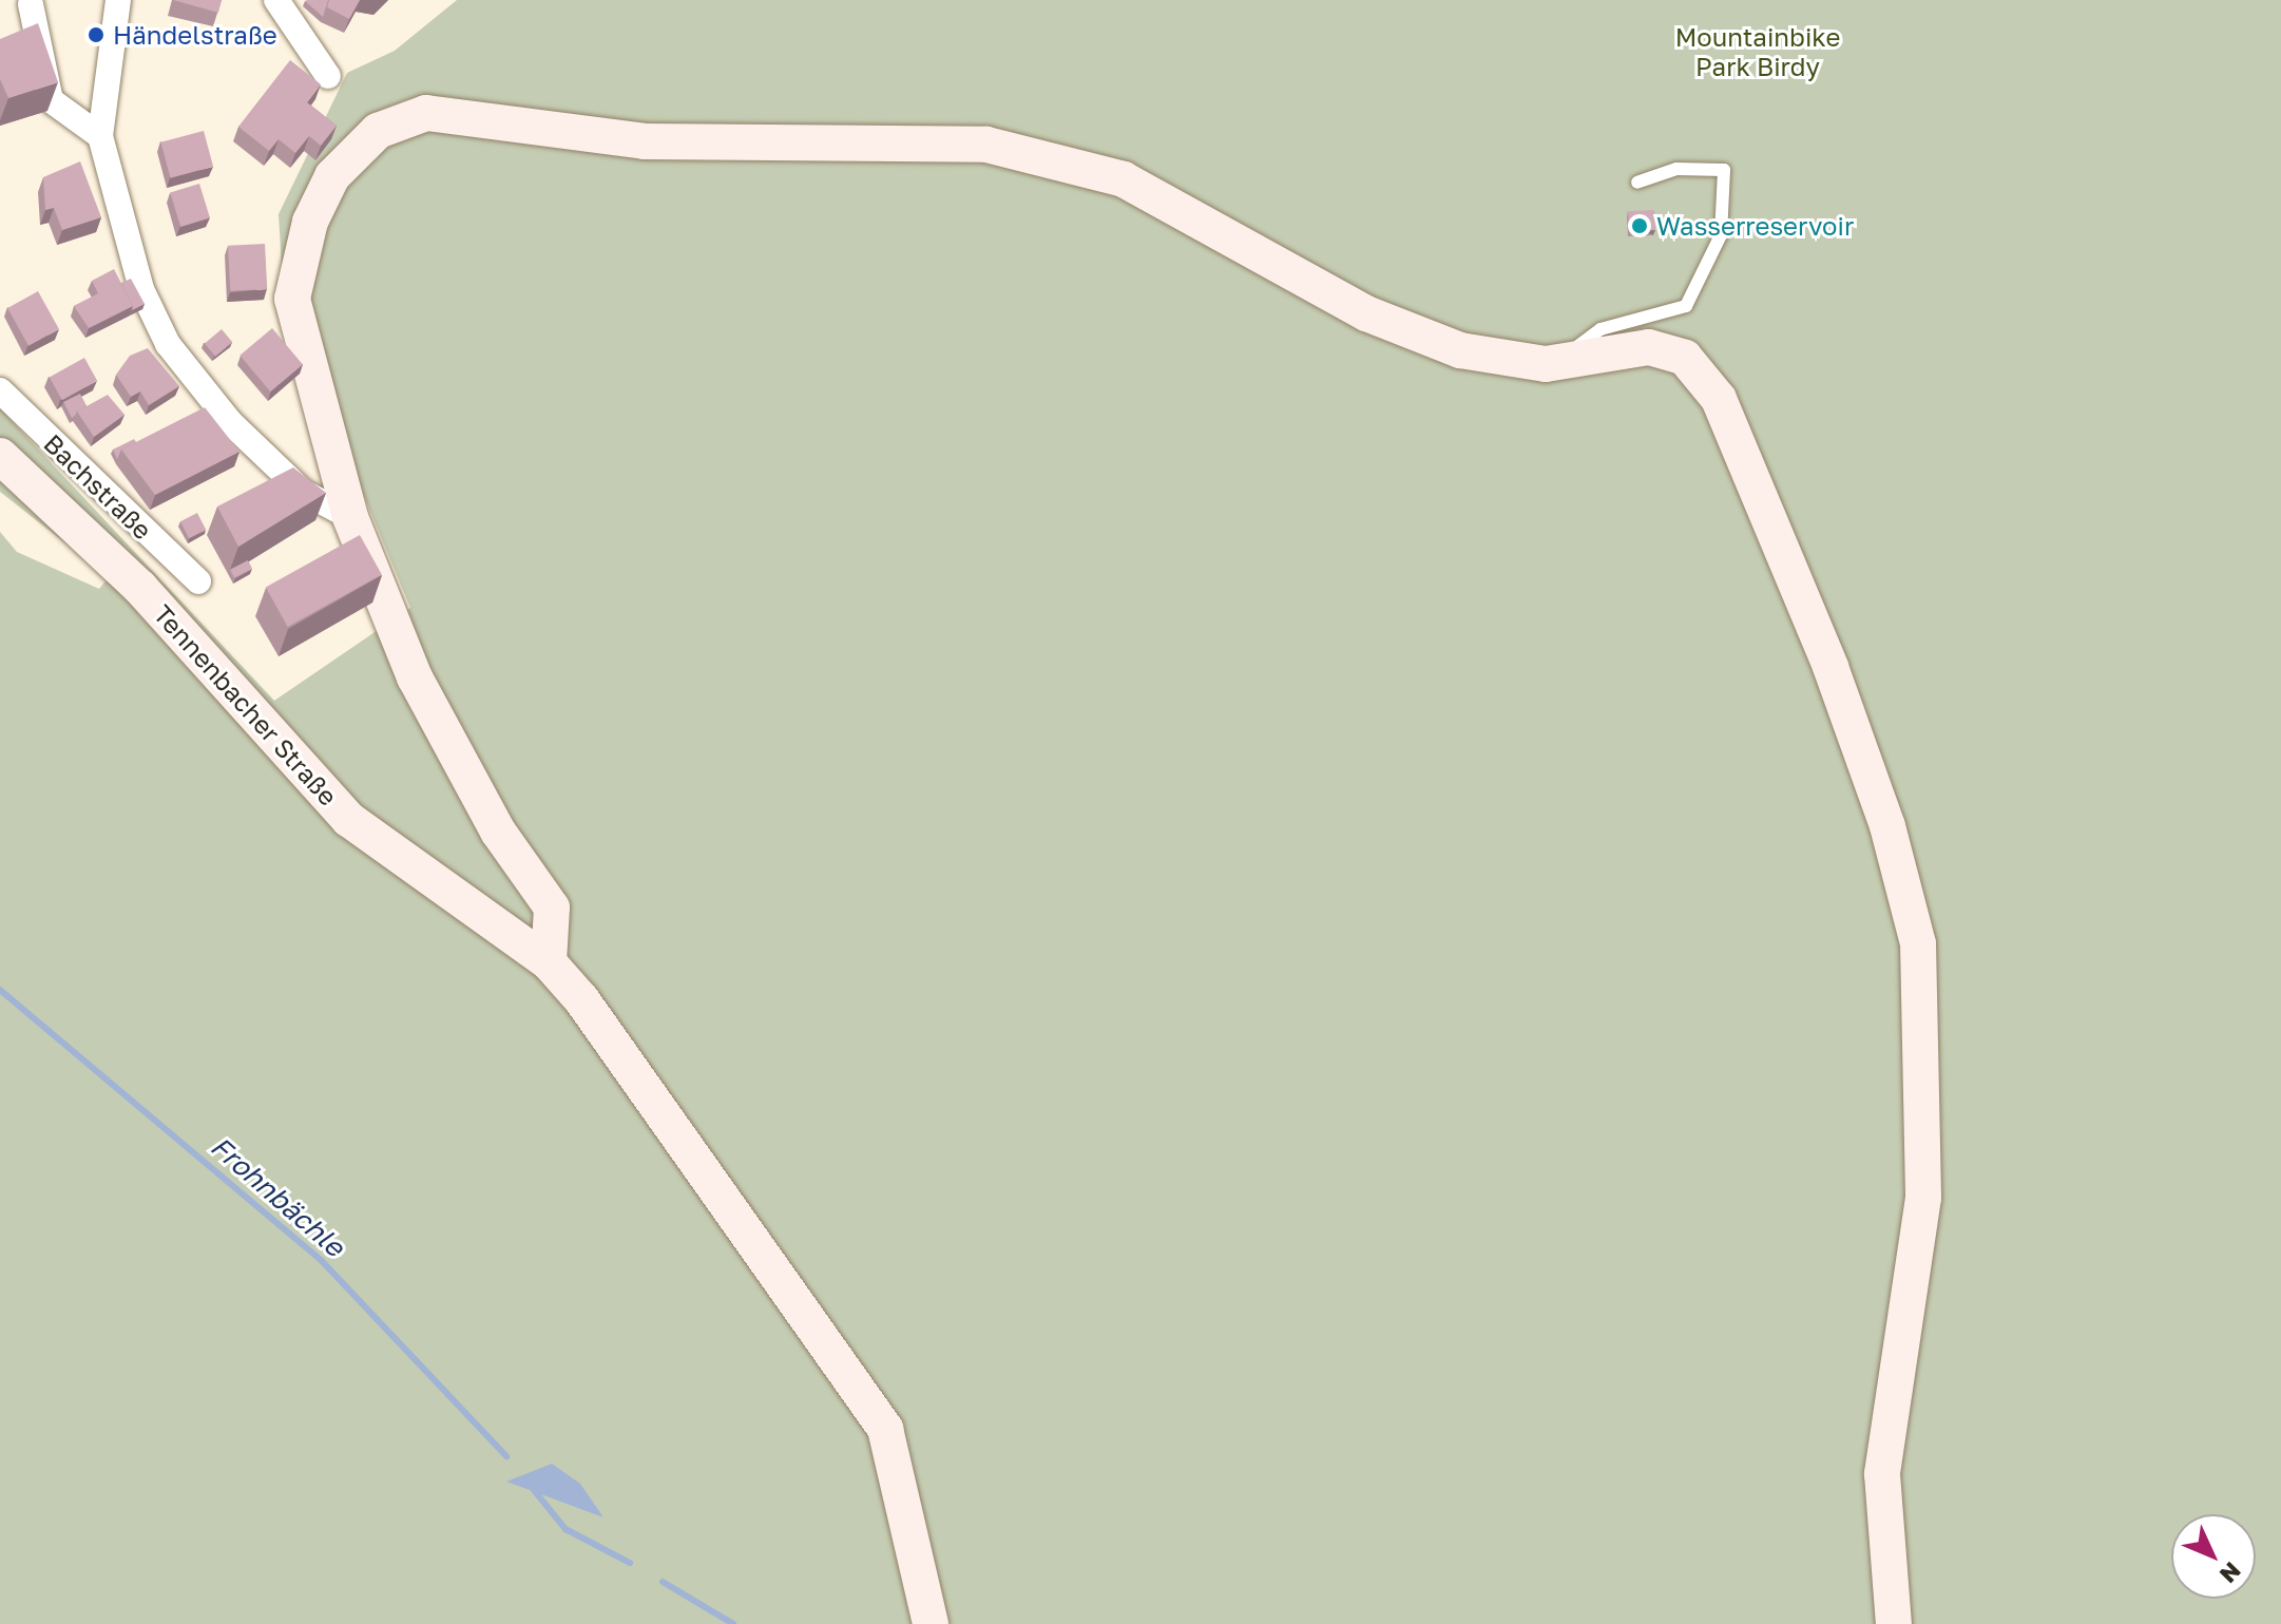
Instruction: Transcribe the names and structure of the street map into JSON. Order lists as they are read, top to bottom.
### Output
{
  "streets": {
    "street": ["Bachstraße", "Tennenbacher Straße"]
  },
  "water": ["Frohnbächle"],
  "parks": ["Mountainbike Park Birdy"],
  "places": ["Händelstraße", "Wasserreservoir"],
  "north": "bottom right"
}
